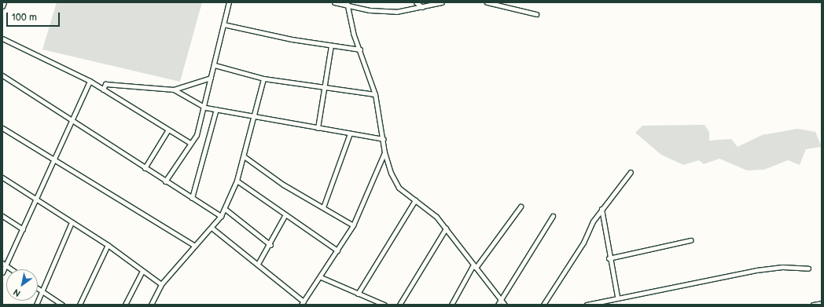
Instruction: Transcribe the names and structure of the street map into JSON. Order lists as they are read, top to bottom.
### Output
{
  "scale_bar": "100 m",
  "north": "bottom left"
}
